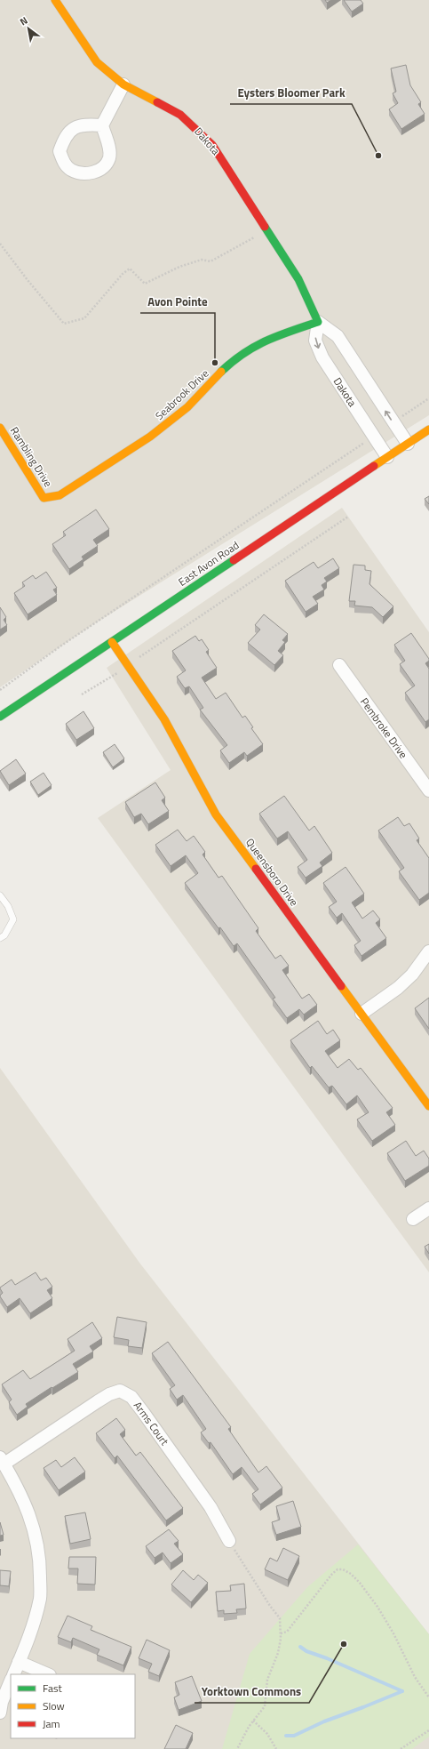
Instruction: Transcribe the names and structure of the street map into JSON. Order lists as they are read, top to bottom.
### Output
{
  "streets": {
    "street": [
      "Dakota",
      "Seabrook Drive",
      "Rambling Drive",
      "East Avon Road",
      "Pembroke Drive",
      "Queensboro Drive",
      "Arms Court"
    ]
  },
  "crossings": [
    ["Dakota", "Seabrook Drive"],
    ["Dakota", "East Avon Road"],
    ["Seabrook Drive", "Rambling Drive"],
    ["East Avon Road", "Queensboro Drive"]
  ],
  "places": ["Eysters Bloomer Park", "Avon Pointe", "Yorktown Commons"],
  "legend": ["Fast", "Slow", "Jam"],
  "north": "top left"
}
